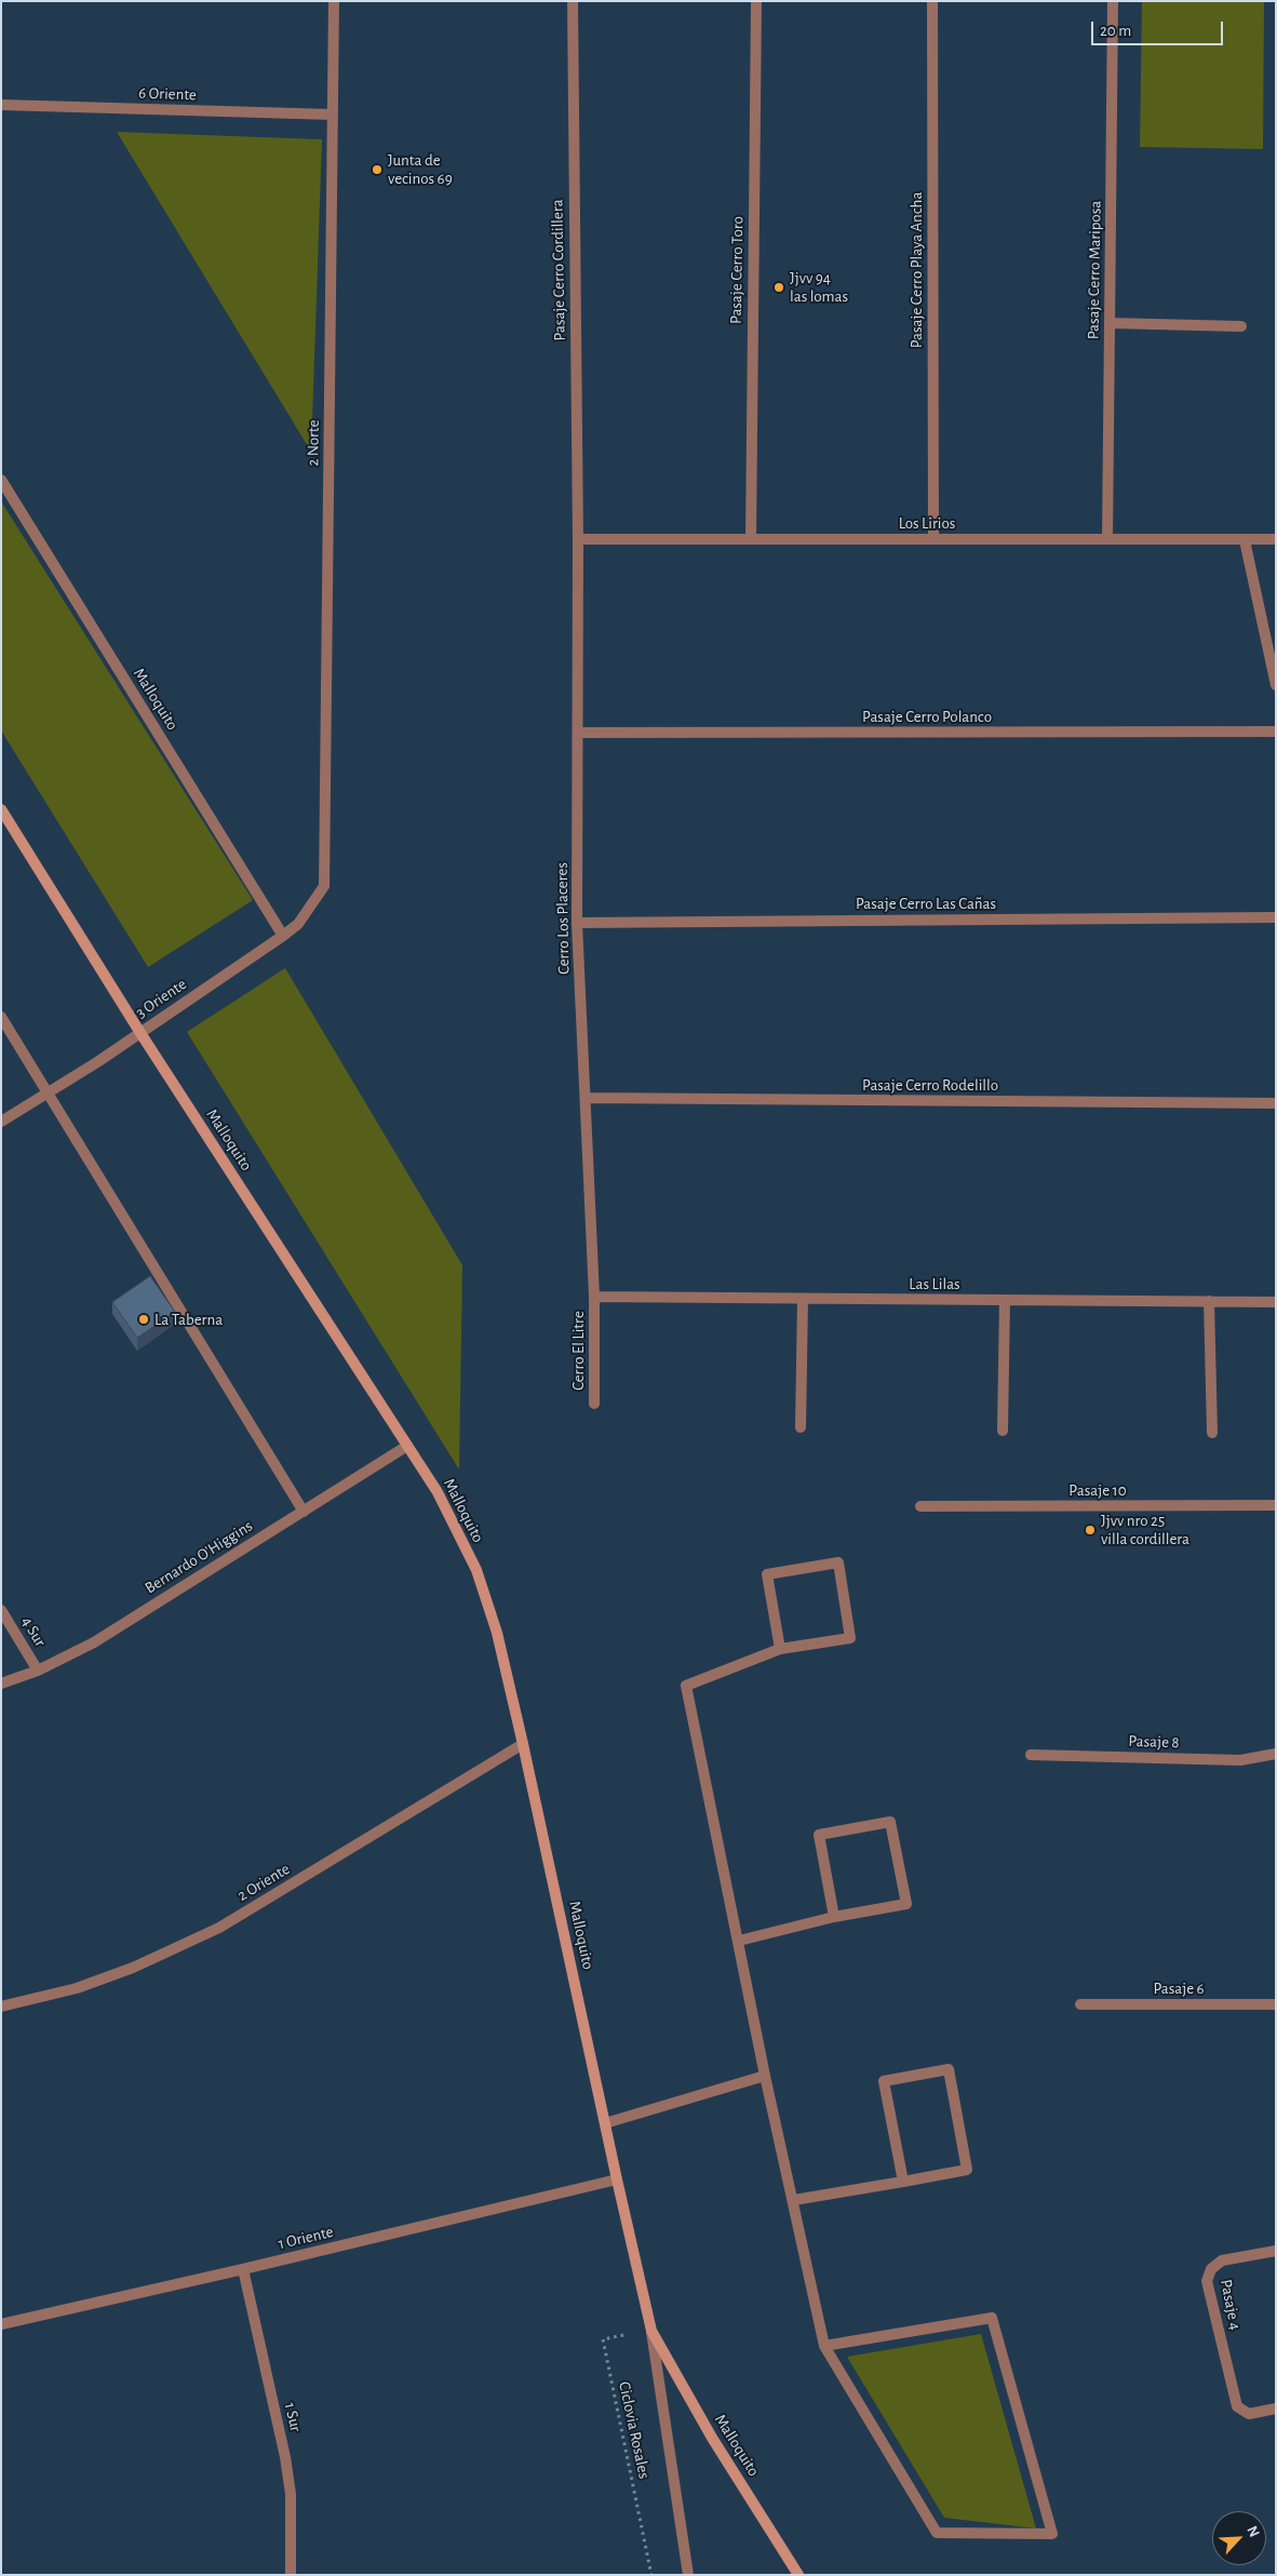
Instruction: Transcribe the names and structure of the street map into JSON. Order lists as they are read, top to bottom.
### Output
{
  "streets": {
    "street": [
      "6 Oriente",
      "Pasaje Cerro Cordillera",
      "Pasaje Cerro Toro",
      "Pasaje Cerro Playa Ancha",
      "Pasaje Cerro Mariposa",
      "2 Norte",
      "Los Lirios",
      "Malloquito",
      "Pasaje Cerro Polanco",
      "Pasaje Cerro Las Cañas",
      "Cerro Los Placeres",
      "3 Oriente",
      "Pasaje Cerro Rodelillo",
      "Las Lilas",
      "Cerro El Litre",
      "Pasaje 10",
      "Bernardo O'Higgins",
      "4 Sur",
      "Pasaje 8",
      "2 Oriente",
      "Pasaje 6",
      "1 Oriente",
      "Pasaje 4",
      "1 Sur"
    ],
    "path": ["Ciclovia Rosales"]
  },
  "crossings": [
    ["6 Oriente", "2 Norte"],
    ["Pasaje Cerro Cordillera", "Los Lirios"],
    ["Pasaje Cerro Cordillera", "Cerro Los Placeres"],
    ["Pasaje Cerro Toro", "Los Lirios"],
    ["Pasaje Cerro Playa Ancha", "Los Lirios"],
    ["Pasaje Cerro Mariposa", "Los Lirios"],
    ["2 Norte", "3 Oriente"],
    ["Los Lirios", "Cerro Los Placeres"],
    ["Malloquito", "3 Oriente"],
    ["Malloquito", "Bernardo O'Higgins"],
    ["Malloquito", "2 Oriente"],
    ["Malloquito", "1 Oriente"],
    ["Malloquito", "Ciclovia Rosales"],
    ["Pasaje Cerro Polanco", "Cerro Los Placeres"],
    ["Pasaje Cerro Las Cañas", "Cerro Los Placeres"],
    ["Cerro Los Placeres", "Pasaje Cerro Rodelillo"],
    ["Cerro Los Placeres", "Las Lilas"],
    ["Cerro Los Placeres", "Cerro El Litre"],
    ["Las Lilas", "Cerro El Litre"],
    ["Bernardo O'Higgins", "4 Sur"],
    ["1 Oriente", "1 Sur"]
  ],
  "places": [
    "Junta de vecinos 69",
    "Jjvv 94 las lomas",
    "La Taberna",
    "Jjvv nro 25 villa cordillera"
  ],
  "scale_bar": "20 m",
  "north": "top right"
}
